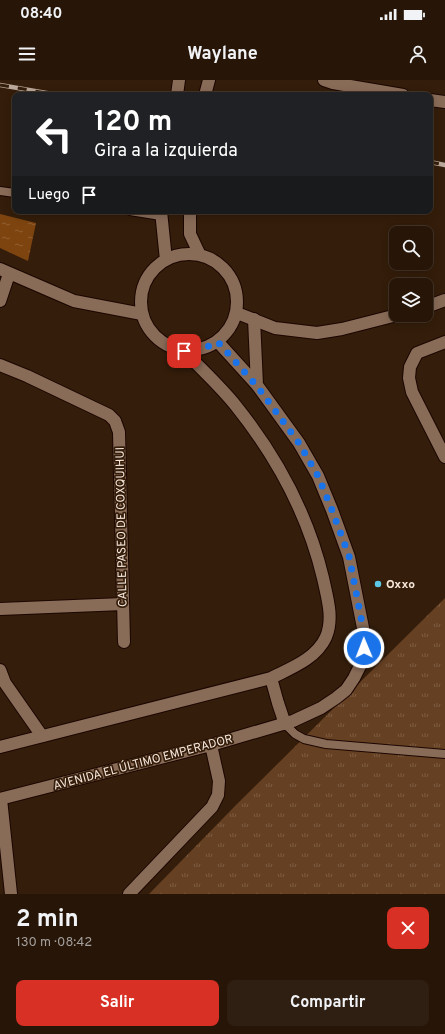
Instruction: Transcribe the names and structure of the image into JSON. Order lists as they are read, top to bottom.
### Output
{
  "streets": {
    "street": ["CALLE PASEO DE COXQUIHUI", "AVENIDA EL ÚLTIMO EMPERADOR"]
  },
  "places": ["Oxxo"],
  "page": {
    "status": "08:40",
    "header": "Waylane",
    "turn": ["120 m", "Gira a la izquierda"],
    "then": "Luego",
    "heading": ["2 min", "130 m · 08:42"],
    "buttons": ["Salir", "Compartir"]
  }
}
